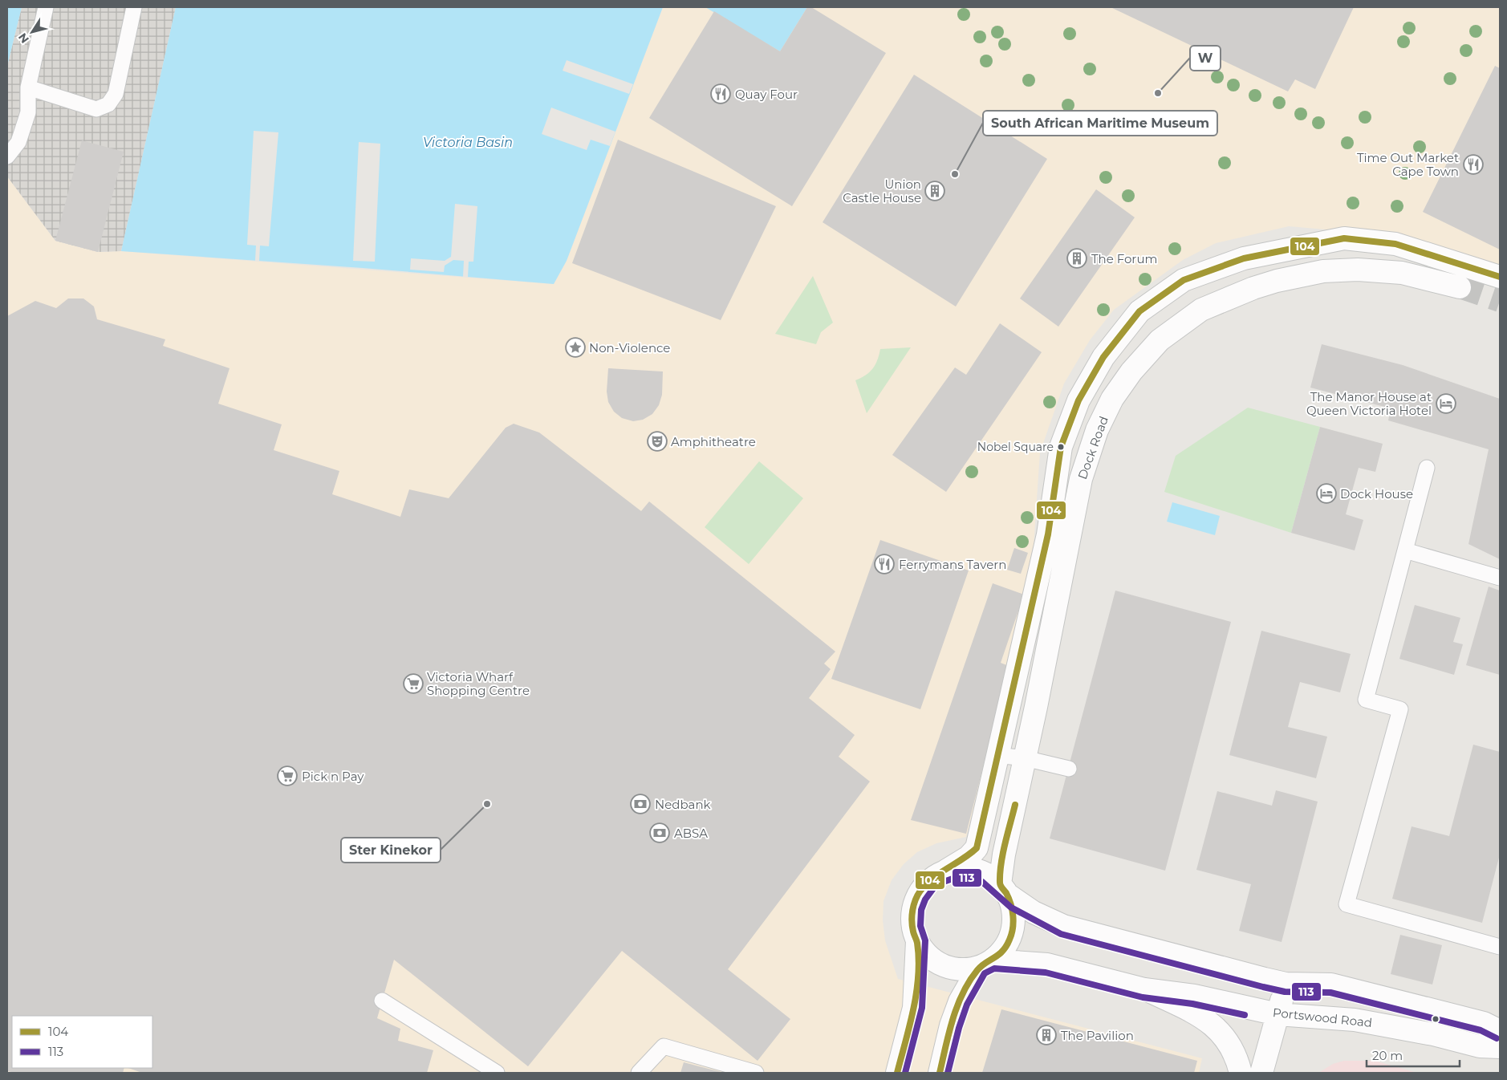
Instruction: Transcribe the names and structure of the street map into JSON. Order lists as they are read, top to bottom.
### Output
{
  "streets": {
    "street": ["Dock Road", "Portswood Road"]
  },
  "crossings": [
    ["Dock Road", "Portswood Road"]
  ],
  "water": ["Victoria Basin"],
  "places": {
    "other": [
      "W",
      "South African Maritime Museum",
      "Nobel Square",
      "Ster Kinekor"
    ],
    "restaurant": ["Quay Four", "Time Out Market Cape Town", "Ferrymans Tavern"],
    "building": ["Union Castle House", "The Forum", "The Pavilion"],
    "place": ["Non-Violence"],
    "hotel": ["The Manor House at Queen Victoria Hotel", "Dock House"],
    "theatre": ["Amphitheatre"],
    "supermarket": ["Victoria Wharf Shopping Centre", "Pick n Pay"],
    "bank": ["Nedbank", "ABSA"]
  },
  "lines": ["transit line 104", "transit line 113"],
  "legend": ["104", "113"],
  "scale_bar": "20 m",
  "north": "bottom left"
}
